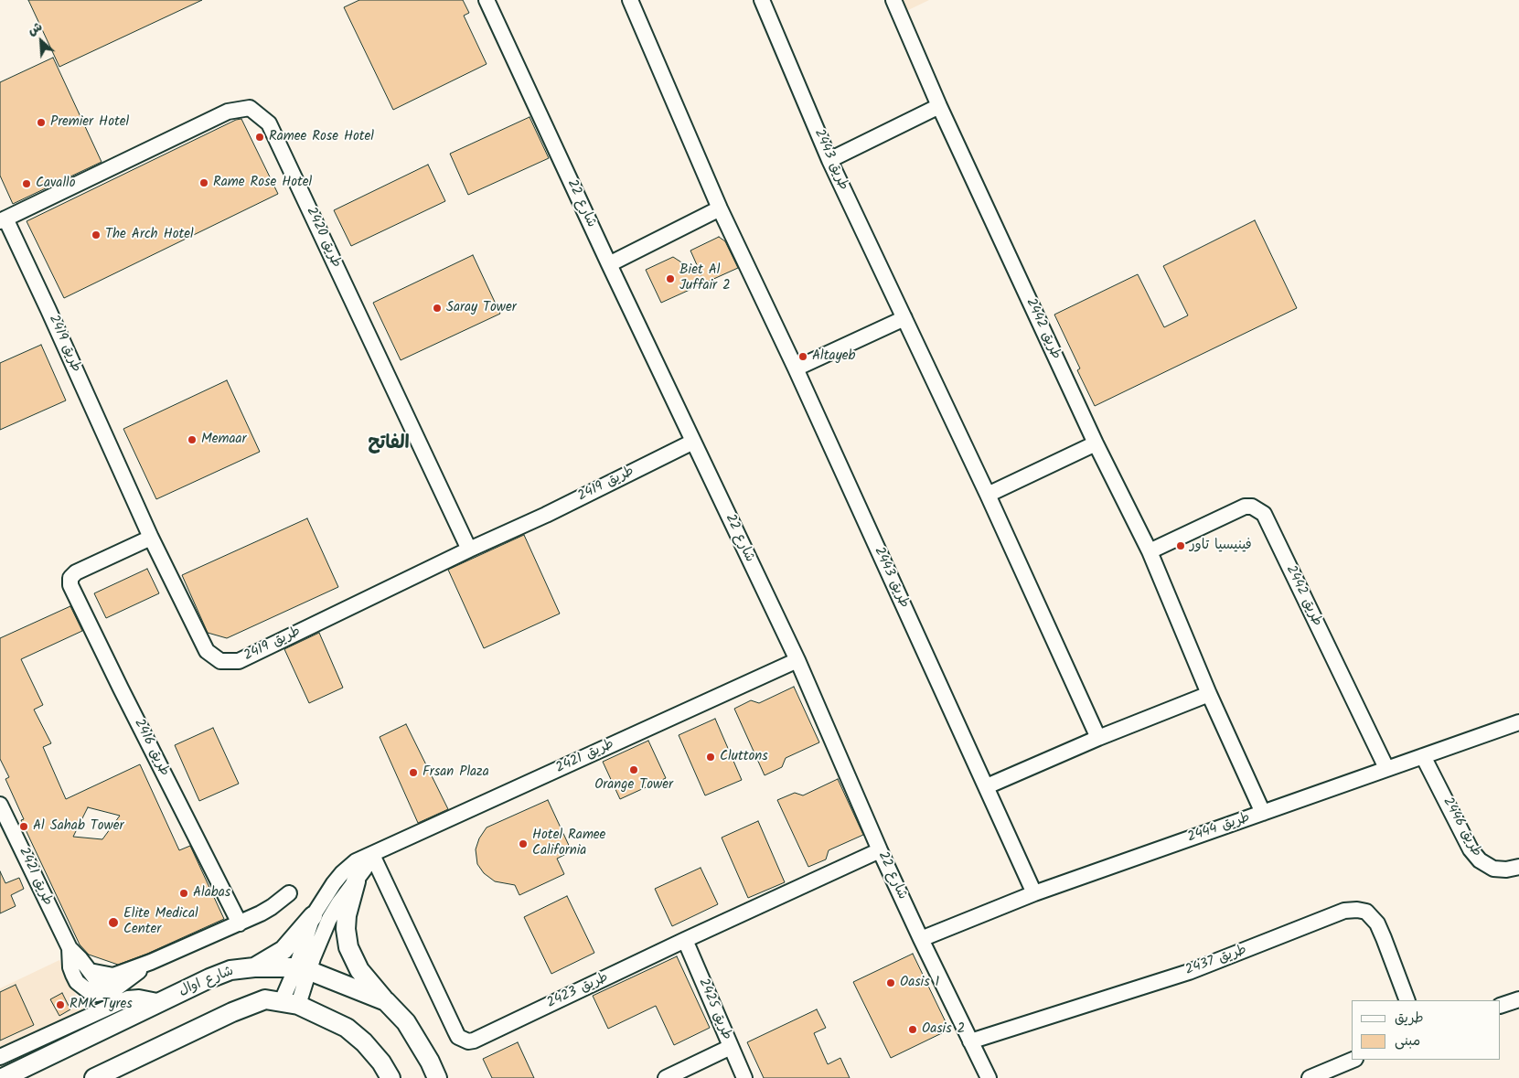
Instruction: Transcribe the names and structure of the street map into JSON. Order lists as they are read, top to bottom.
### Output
{
  "streets": {
    "main road": ["شارع اوال"],
    "street": [
      "طريق 2443",
      "شارع 22",
      "طريق 2420",
      "طريق 2442",
      "طريق 2419",
      "طريق 2416",
      "طريق 2421",
      "طريق 2446",
      "طريق 2444",
      "طريق 2437",
      "طريق 2423",
      "طريق 2425"
    ]
  },
  "crossings": [
    ["طريق 2443", "طريق 2444"],
    ["شارع 22", "طريق 2419"],
    ["شارع 22", "طريق 2421"],
    ["شارع 22", "طريق 2444"],
    ["شارع 22", "طريق 2437"],
    ["شارع 22", "طريق 2423"],
    ["طريق 2420", "طريق 2419"],
    ["طريق 2442", "طريق 2444"],
    ["طريق 2419", "طريق 2416"],
    ["طريق 2416", "طريق 2421"],
    ["طريق 2421", "شارع اوال"],
    ["طريق 2421", "طريق 2423"],
    ["طريق 2446", "طريق 2444"],
    ["طريق 2423", "طريق 2425"]
  ],
  "districts": ["الفاتح"],
  "places": [
    "Premier Hotel",
    "Ramee Rose Hotel",
    "Rame Rose Hotel",
    "Cavallo",
    "The Arch Hotel",
    "Biet Al Juffair 2",
    "Saray Tower",
    "Altayeb",
    "Memaar",
    "فينيسيا تاور",
    "Cluttons",
    "Orange Tower",
    "Frsan Plaza",
    "Al Sahab Tower",
    "Hotel Ramee California",
    "Alabas",
    "Elite Medical Center",
    "Oasis 1",
    "RMK Tyres",
    "Oasis 2"
  ],
  "legend": ["طريق", "مبنى"],
  "north": "top left"
}
